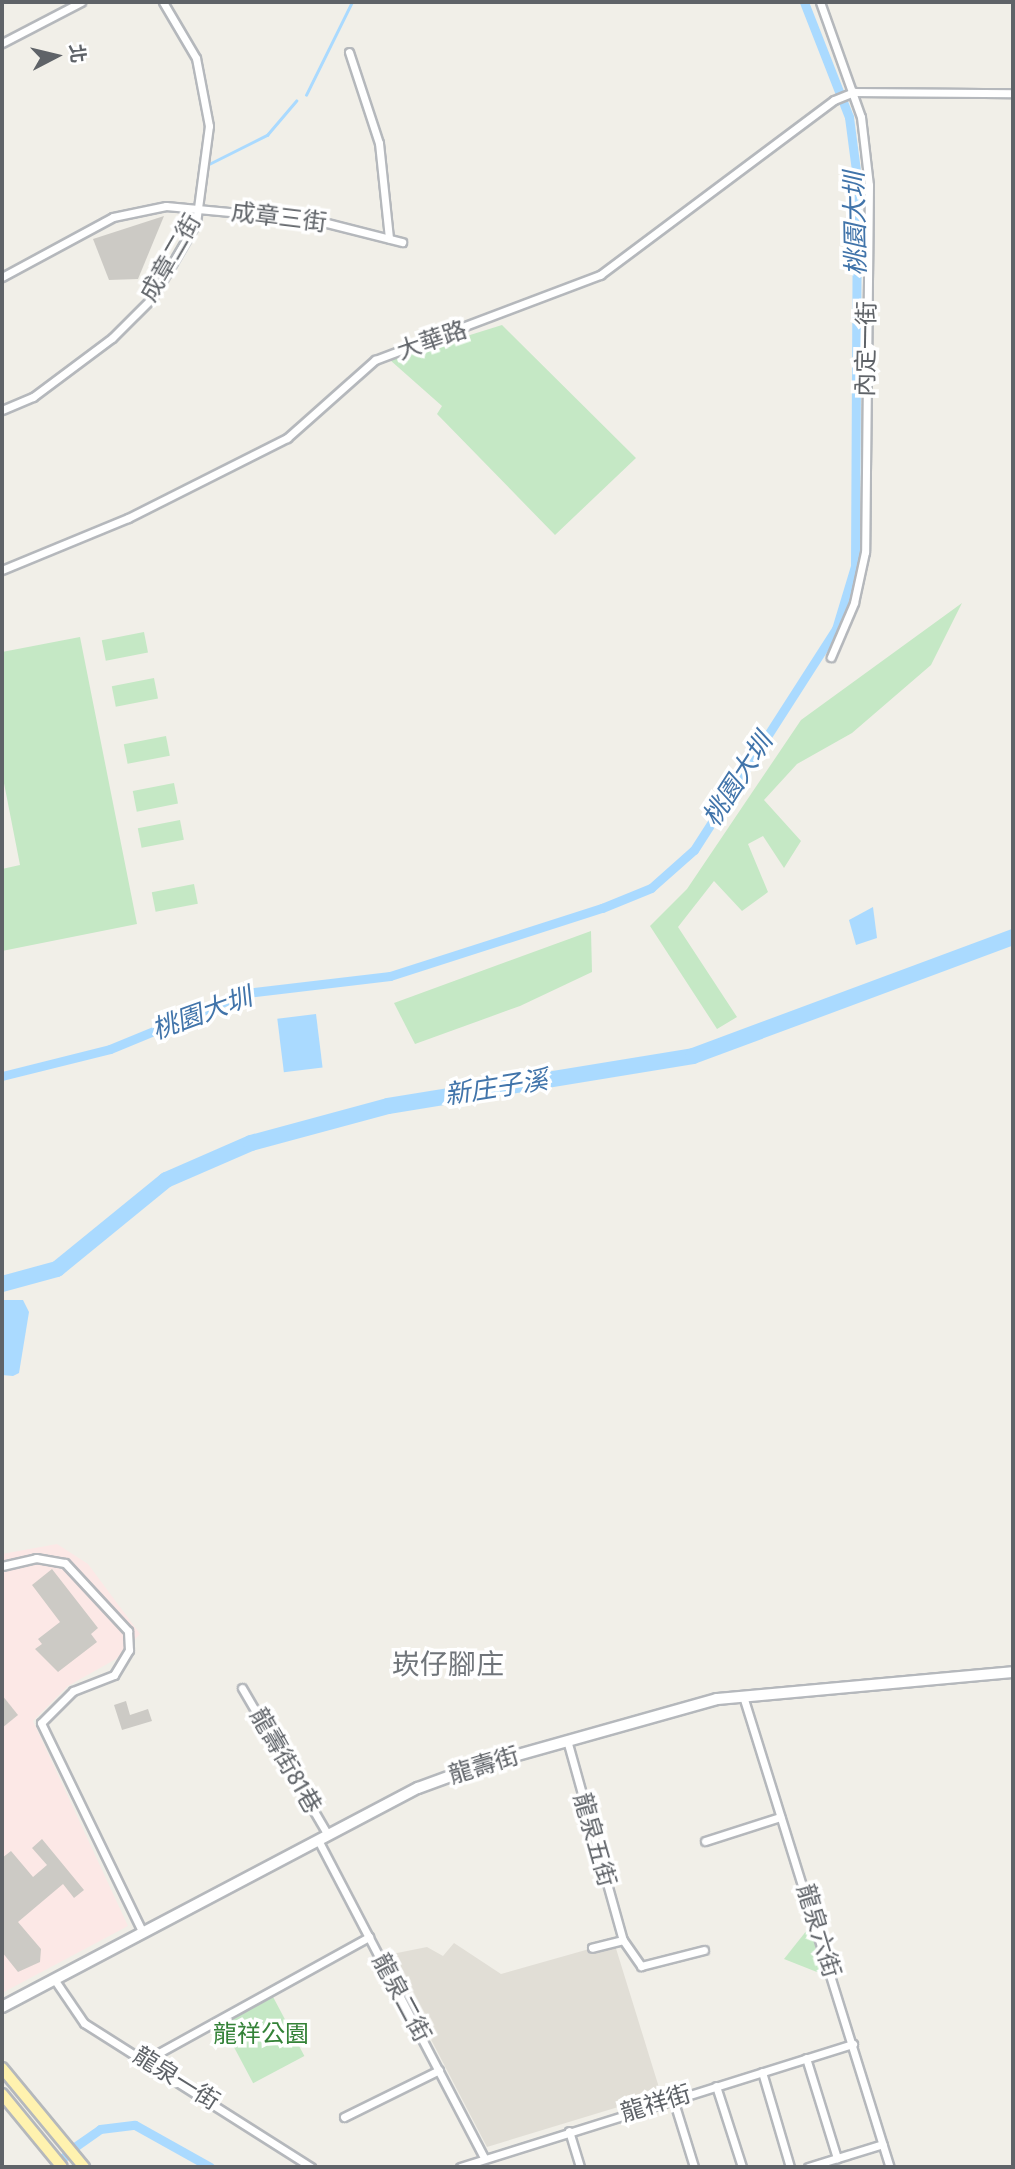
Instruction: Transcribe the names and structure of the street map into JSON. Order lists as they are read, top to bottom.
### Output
{
  "streets": {
    "street": [
      "成章三街",
      "成章二街",
      "大華路",
      "內定一街",
      "龍壽街81巷",
      "龍壽街",
      "龍泉五街",
      "龍泉六街",
      "龍泉二街",
      "龍泉一街",
      "龍祥街"
    ]
  },
  "crossings": [
    ["成章三街", "成章二街"],
    ["大華路", "內定一街"],
    ["龍壽街81巷", "龍壽街"],
    ["龍壽街81巷", "龍泉二街"],
    ["龍壽街", "龍泉五街"],
    ["龍壽街", "龍泉六街"],
    ["龍壽街", "龍泉二街"],
    ["龍壽街", "龍泉一街"],
    ["龍泉六街", "龍祥街"],
    ["龍泉二街", "龍祥街"]
  ],
  "districts": ["崁仔腳庄"],
  "water": ["桃園大圳", "新庄子溪"],
  "parks": ["龍祥公園"],
  "north": "right"
}
